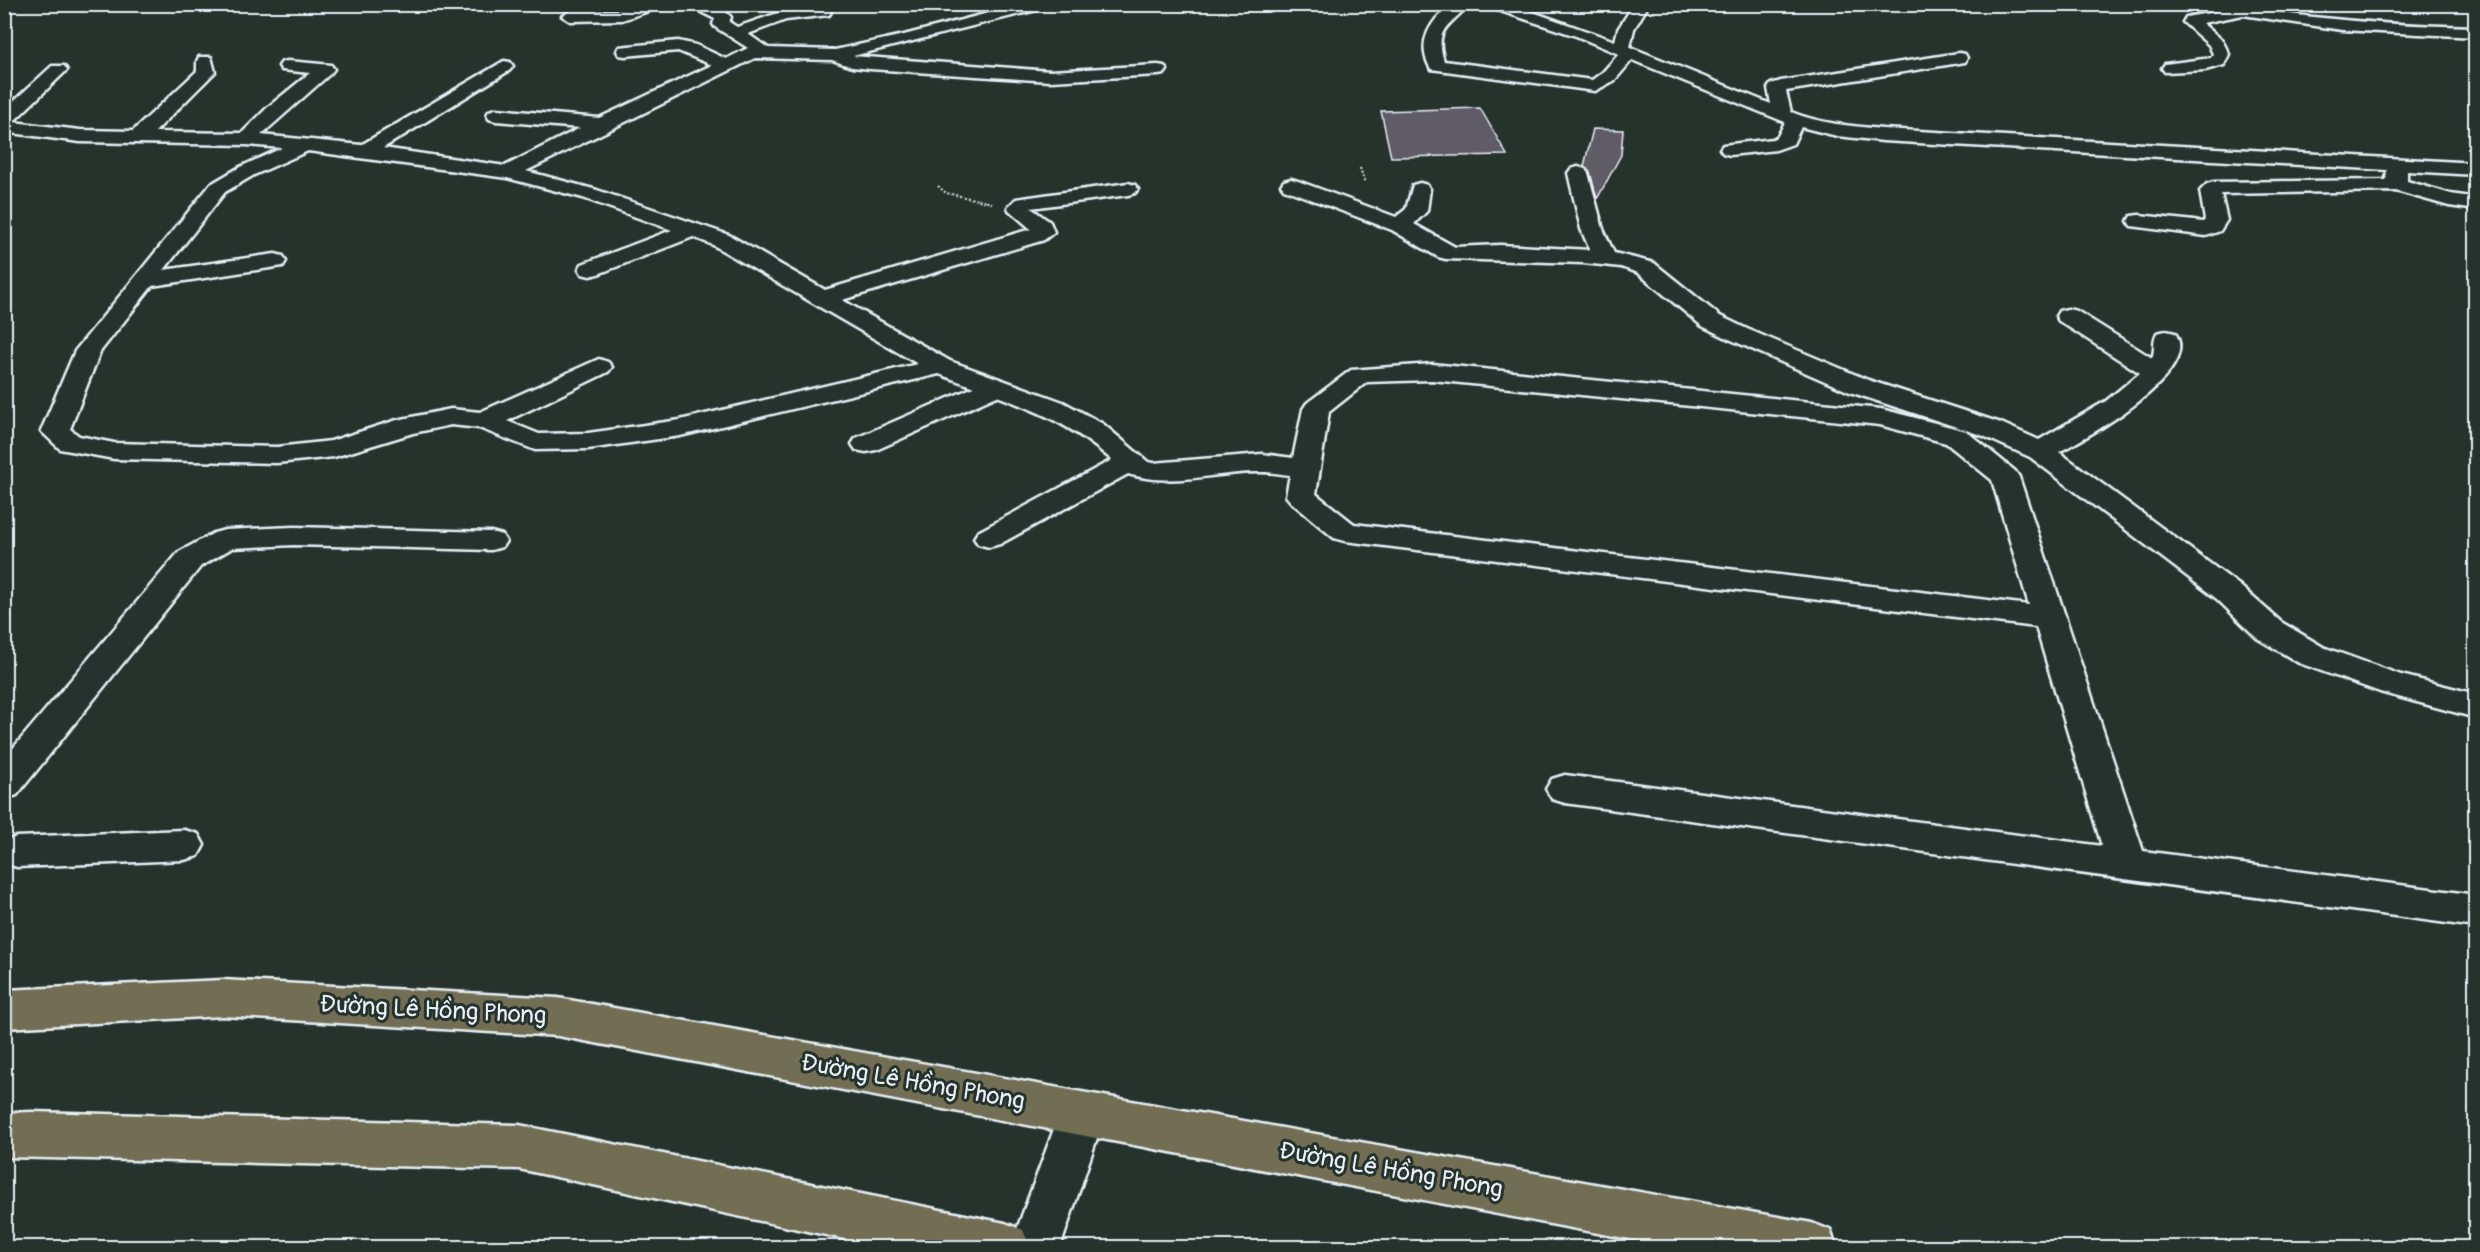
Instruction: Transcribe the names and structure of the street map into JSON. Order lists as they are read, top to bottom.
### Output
{
  "streets": {
    "main road": ["Đường Lê Hồng Phong"]
  }
}
